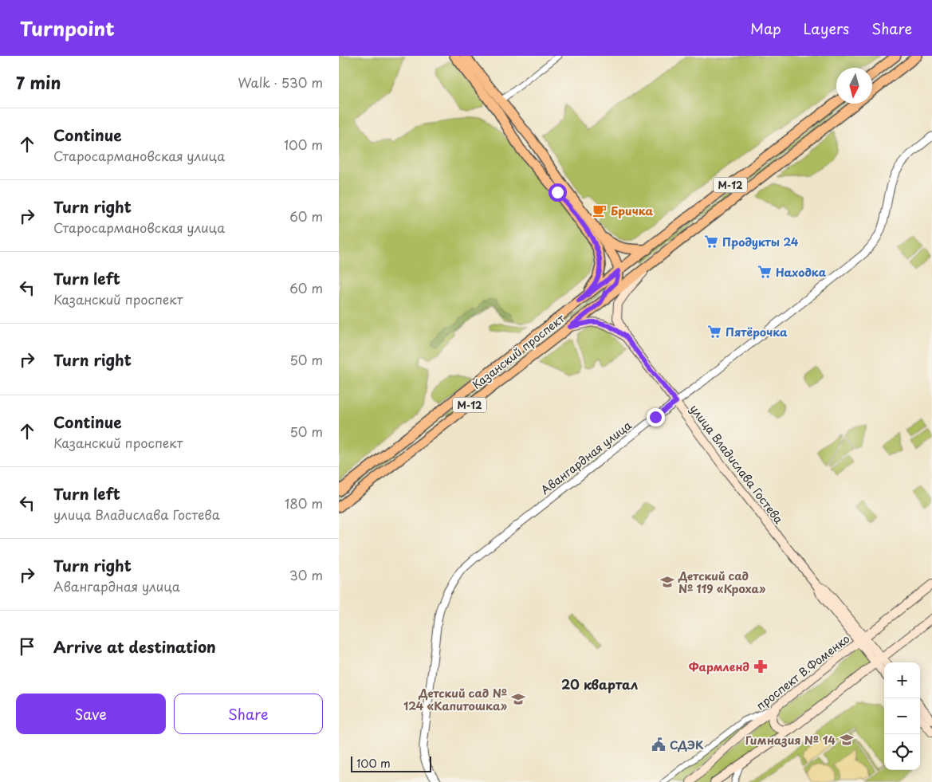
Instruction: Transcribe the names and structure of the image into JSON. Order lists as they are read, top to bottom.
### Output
{
  "streets": {
    "main road": [
      "М-12",
      "Казанский проспект",
      "улица Владислава Гостева",
      "проспект В.Фоменко"
    ],
    "street": ["Авангардная улица"]
  },
  "crossings": [
    ["Казанский проспект", "улица Владислава Гостева"],
    ["Авангардная улица", "улица Владислава Гостева"],
    ["улица Владислава Гостева", "проспект В.Фоменко"]
  ],
  "districts": ["20 квартал"],
  "places": {
    "cafe": ["Бричка"],
    "supermarket": ["Продукты 24", "Находка", "Пятёрочка"],
    "school or university": ["Детский сад № 119 «Кроха»", "Детский сад № 124 «Капитошка»", "Гимназия № 14"],
    "pharmacy": ["Фармленд"],
    "public building": ["СДЭК"]
  },
  "scale_bar": "100 m",
  "north": "bottom",
  "page": {
    "header": "Turnpoint",
    "nav": ["Map", "Layers", "Share"],
    "heading": ["7 min", "Walk · 530 m"],
    "list": [
      ["Continue", "Старосармановская улица", "100 m"],
      ["Turn right", "Старосармановская улица", "60 m"],
      ["Turn left", "Казанский проспект", "60 m"],
      ["Turn right", "50 m"],
      ["Continue", "Казанский проспект", "50 m"],
      ["Turn left", "улица Владислава Гостева", "180 m"],
      ["Turn right", "Авангардная улица", "30 m"],
      "Arrive at destination"
    ],
    "map_buttons": ["+", "−"],
    "buttons": ["Save", "Share"],
    "scale": "100 m"
  }
}
